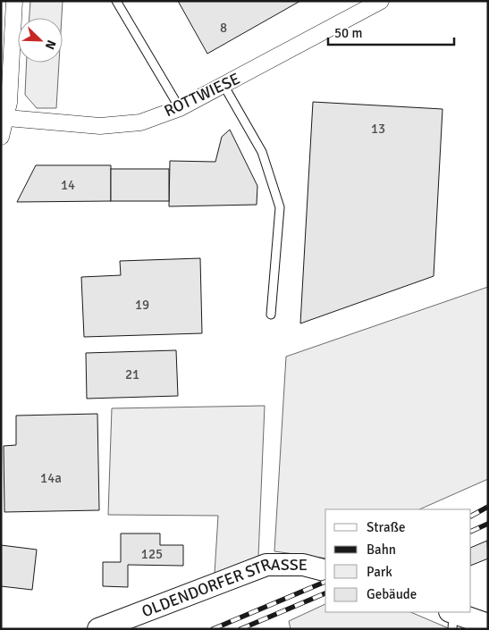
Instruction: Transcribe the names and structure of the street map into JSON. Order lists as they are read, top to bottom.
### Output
{
  "streets": {
    "main road": ["OLDENDORFER STRASSE"],
    "street": ["ROTTWIESE"]
  },
  "house_numbers": [
    "8",
    "13",
    "14",
    "19",
    "21",
    "14a",
    "125"
  ],
  "legend": [
    "Straße",
    "Bahn",
    "Park",
    "Gebäude"
  ],
  "scale_bar": "50 m",
  "north": "bottom right"
}
